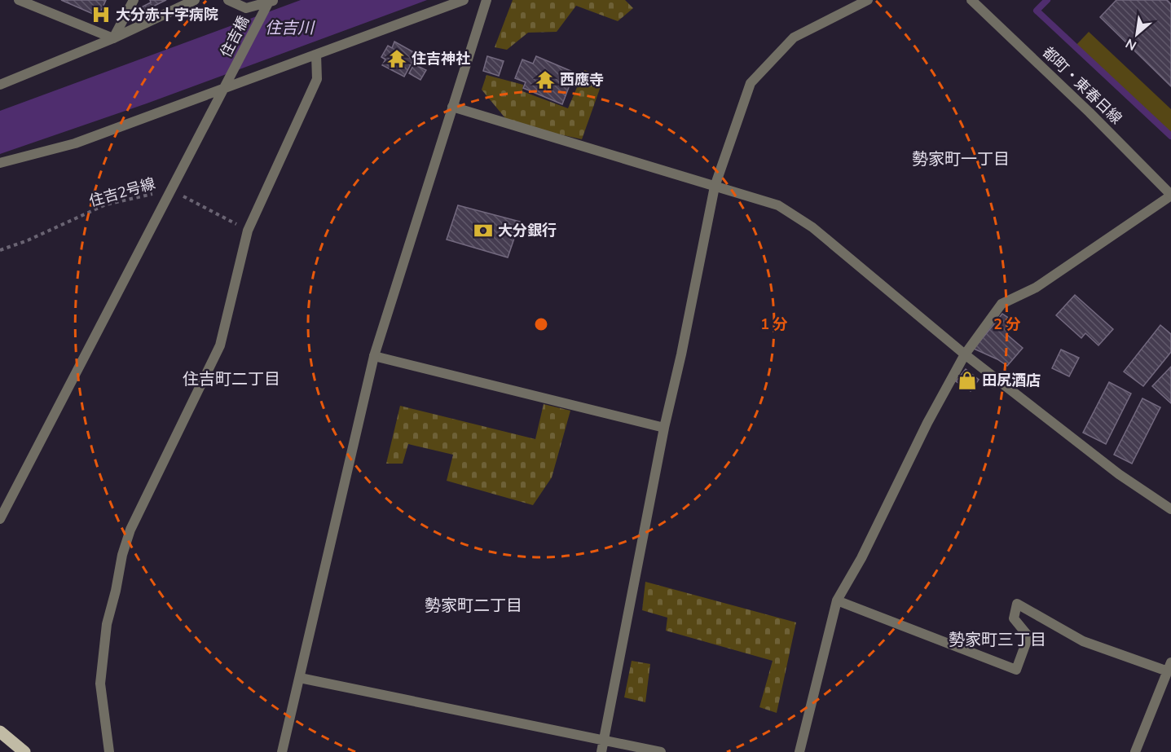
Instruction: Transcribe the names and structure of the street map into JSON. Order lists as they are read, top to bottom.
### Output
{
  "streets": {
    "street": ["住吉橋", "都町・東春日線"],
    "path": ["住吉2号線"]
  },
  "crossings": [
    ["住吉橋", "住吉2号線"]
  ],
  "districts": [
    "勢家町一丁目",
    "住吉町二丁目",
    "勢家町二丁目",
    "勢家町三丁目"
  ],
  "water": ["住吉川"],
  "places": {
    "hospital": ["大分赤十字病院"],
    "temple": ["住吉神社", "西應寺"],
    "bank": ["大分銀行"],
    "shop": ["田尻酒店"]
  },
  "north": "bottom left",
  "rings": ["1 分", "2 分"]
}
